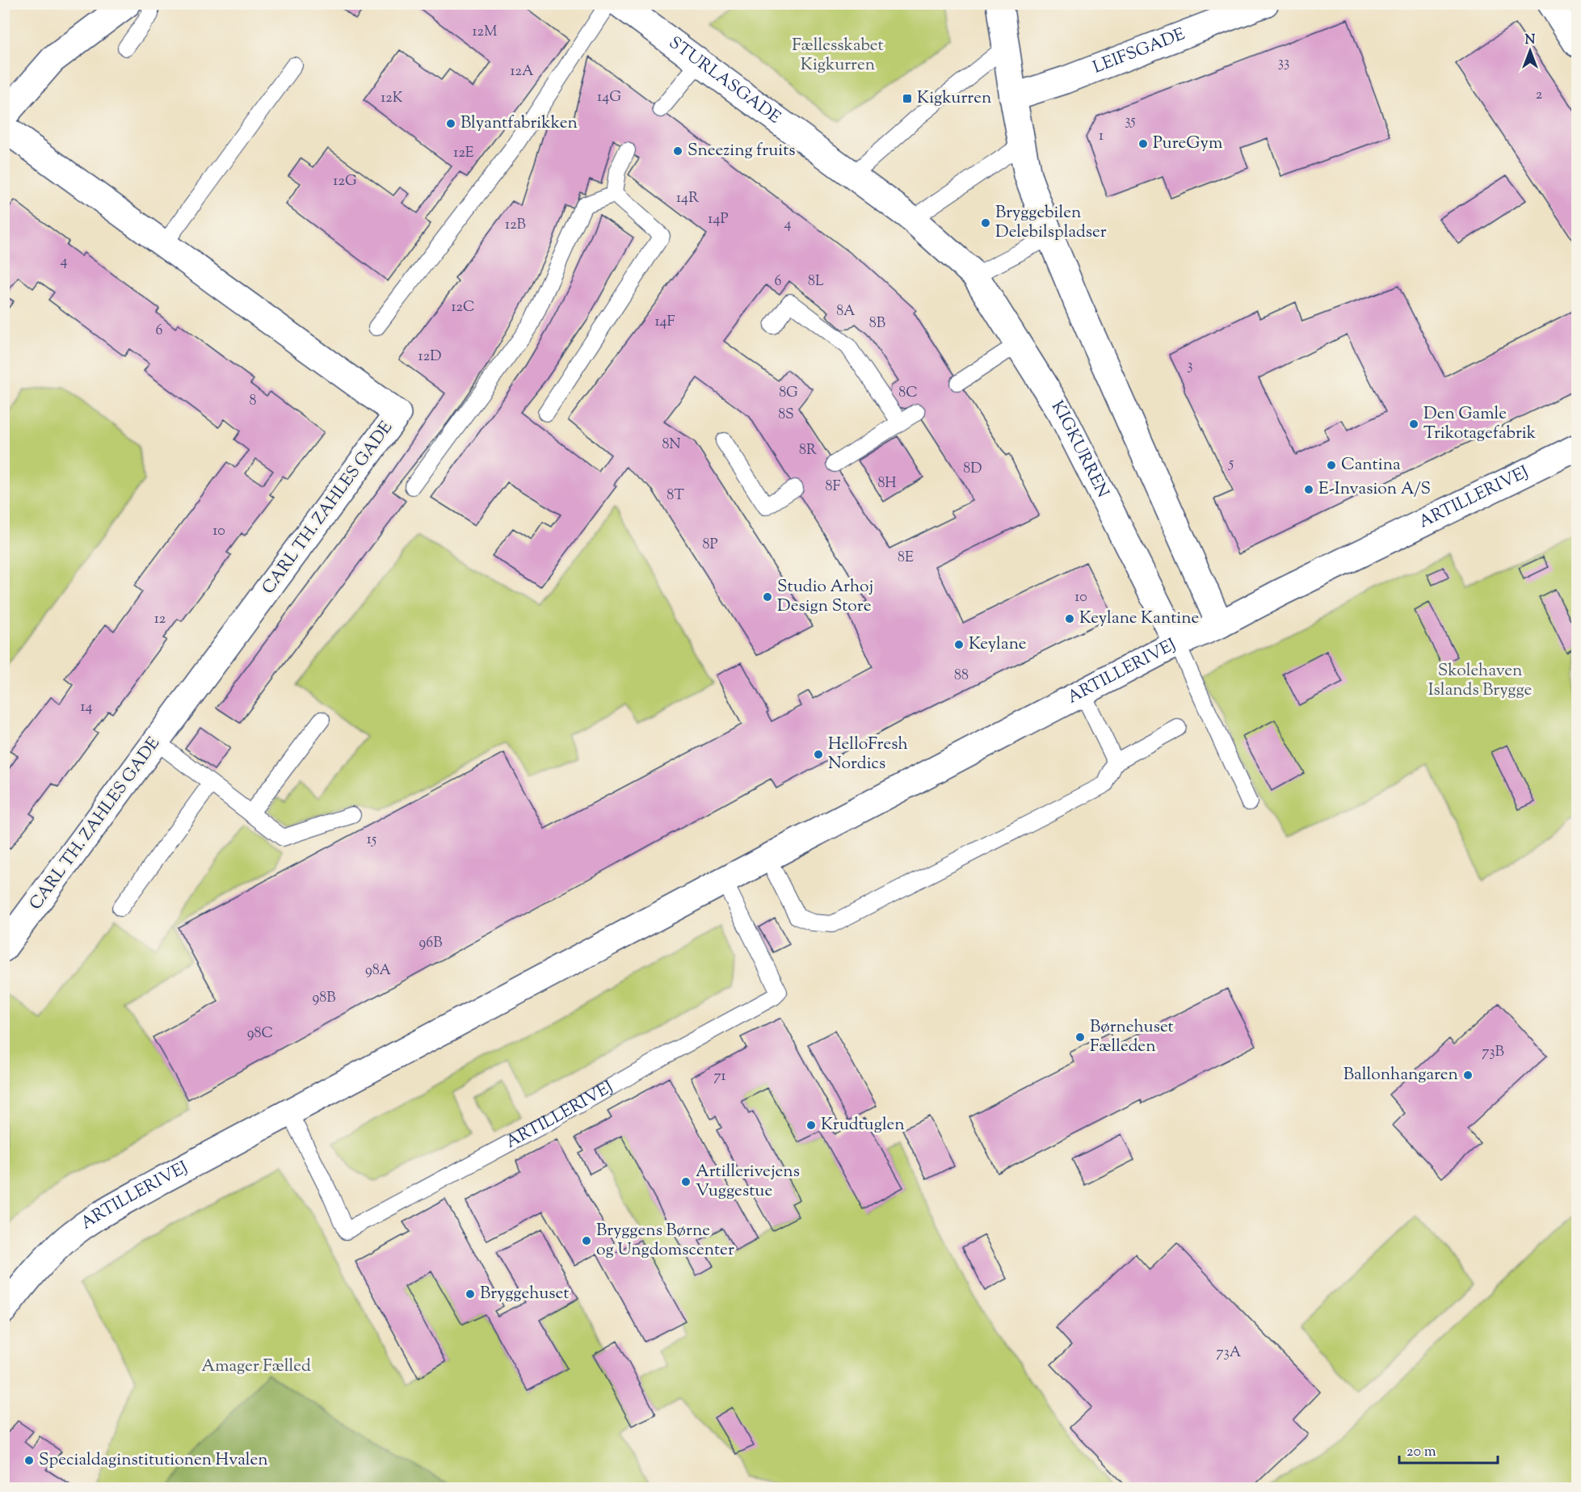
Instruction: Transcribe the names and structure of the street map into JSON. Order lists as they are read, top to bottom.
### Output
{
  "streets": {
    "street": [
      "LEIFSGADE",
      "STURLASGADE",
      "KIGKURREN",
      "ARTILLERIVEJ",
      "CARL TH. ZAHLES GADE"
    ]
  },
  "crossings": [
    ["STURLASGADE", "KIGKURREN"],
    ["KIGKURREN", "ARTILLERIVEJ"]
  ],
  "parks": ["Fællesskabet Kigkurren", "Skolehaven Islands Brygge", "Amager Fælled"],
  "places": {
    "transit": ["Kigkurren"],
    "other": [
      "Blyantfabrikken",
      "PureGym",
      "Sneezing fruits",
      "Bryggebilen Delebilspladser",
      "Den Gamle Trikotagefabrik",
      "Cantina",
      "E-Invasion A/S",
      "Studio Arhoj Design Store",
      "Keylane Kantine",
      "Keylane",
      "HelloFresh Nordics",
      "Børnehuset Fælleden",
      "Ballonhangaren",
      "Krudtuglen",
      "Artillerivejens Vuggestue",
      "Bryggens Børne og Ungdomscenter",
      "Bryggehuset",
      "Specialdaginstitutionen Hvalen"
    ]
  },
  "house_numbers": [
    "12M",
    "33",
    "12A",
    "2",
    "14G",
    "12K",
    "35",
    "1",
    "12E",
    "12G",
    "14R",
    "14P",
    "4",
    "12B",
    "4",
    "6",
    "8L",
    "12C",
    "8A",
    "14F",
    "8B",
    "6",
    "12D",
    "3",
    "8G",
    "8C",
    "8",
    "8S",
    "8N",
    "8R",
    "5",
    "8D",
    "8H",
    "8F",
    "8T",
    "10",
    "8P",
    "8E",
    "10",
    "12",
    "88",
    "14",
    "15",
    "96B",
    "98A",
    "98B",
    "98C",
    "73B",
    "71",
    "73A"
  ],
  "scale_bar": "20 m",
  "north": "top"
}
